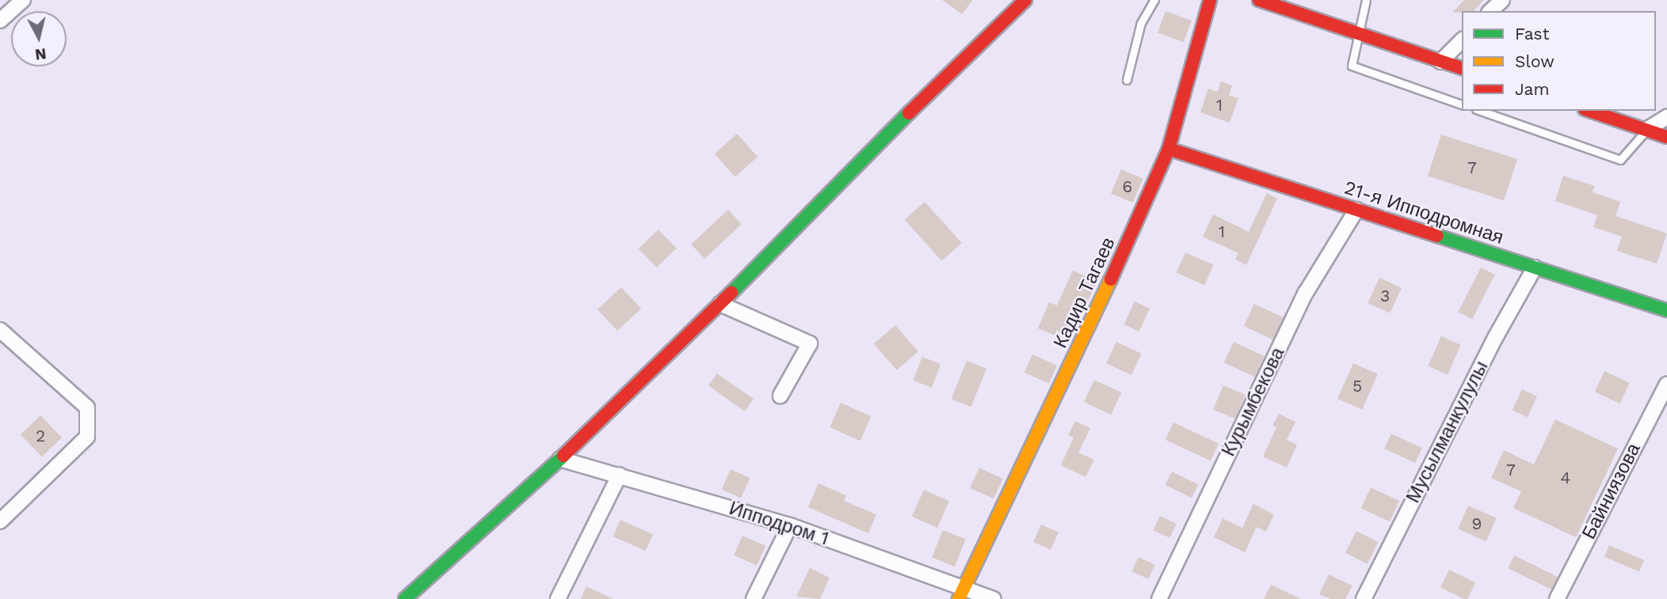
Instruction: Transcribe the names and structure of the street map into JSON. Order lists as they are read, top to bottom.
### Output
{
  "streets": {
    "main road": ["21-я Ипподромная", "Кадир Тагаев"],
    "street": [
      "Курымбекова",
      "Мусылманкулулы",
      "Байниязова",
      "Ипподром 1"
    ]
  },
  "crossings": [
    ["21-я Ипподромная", "Кадир Тагаев"],
    ["21-я Ипподромная", "Курымбекова"],
    ["21-я Ипподромная", "Мусылманкулулы"],
    ["Кадир Тагаев", "Ипподром 1"]
  ],
  "house_numbers": [
    "1",
    "7",
    "6",
    "1",
    "3",
    "5",
    "2",
    "7",
    "4",
    "9"
  ],
  "legend": ["Fast", "Slow", "Jam"],
  "north": "bottom"
}
